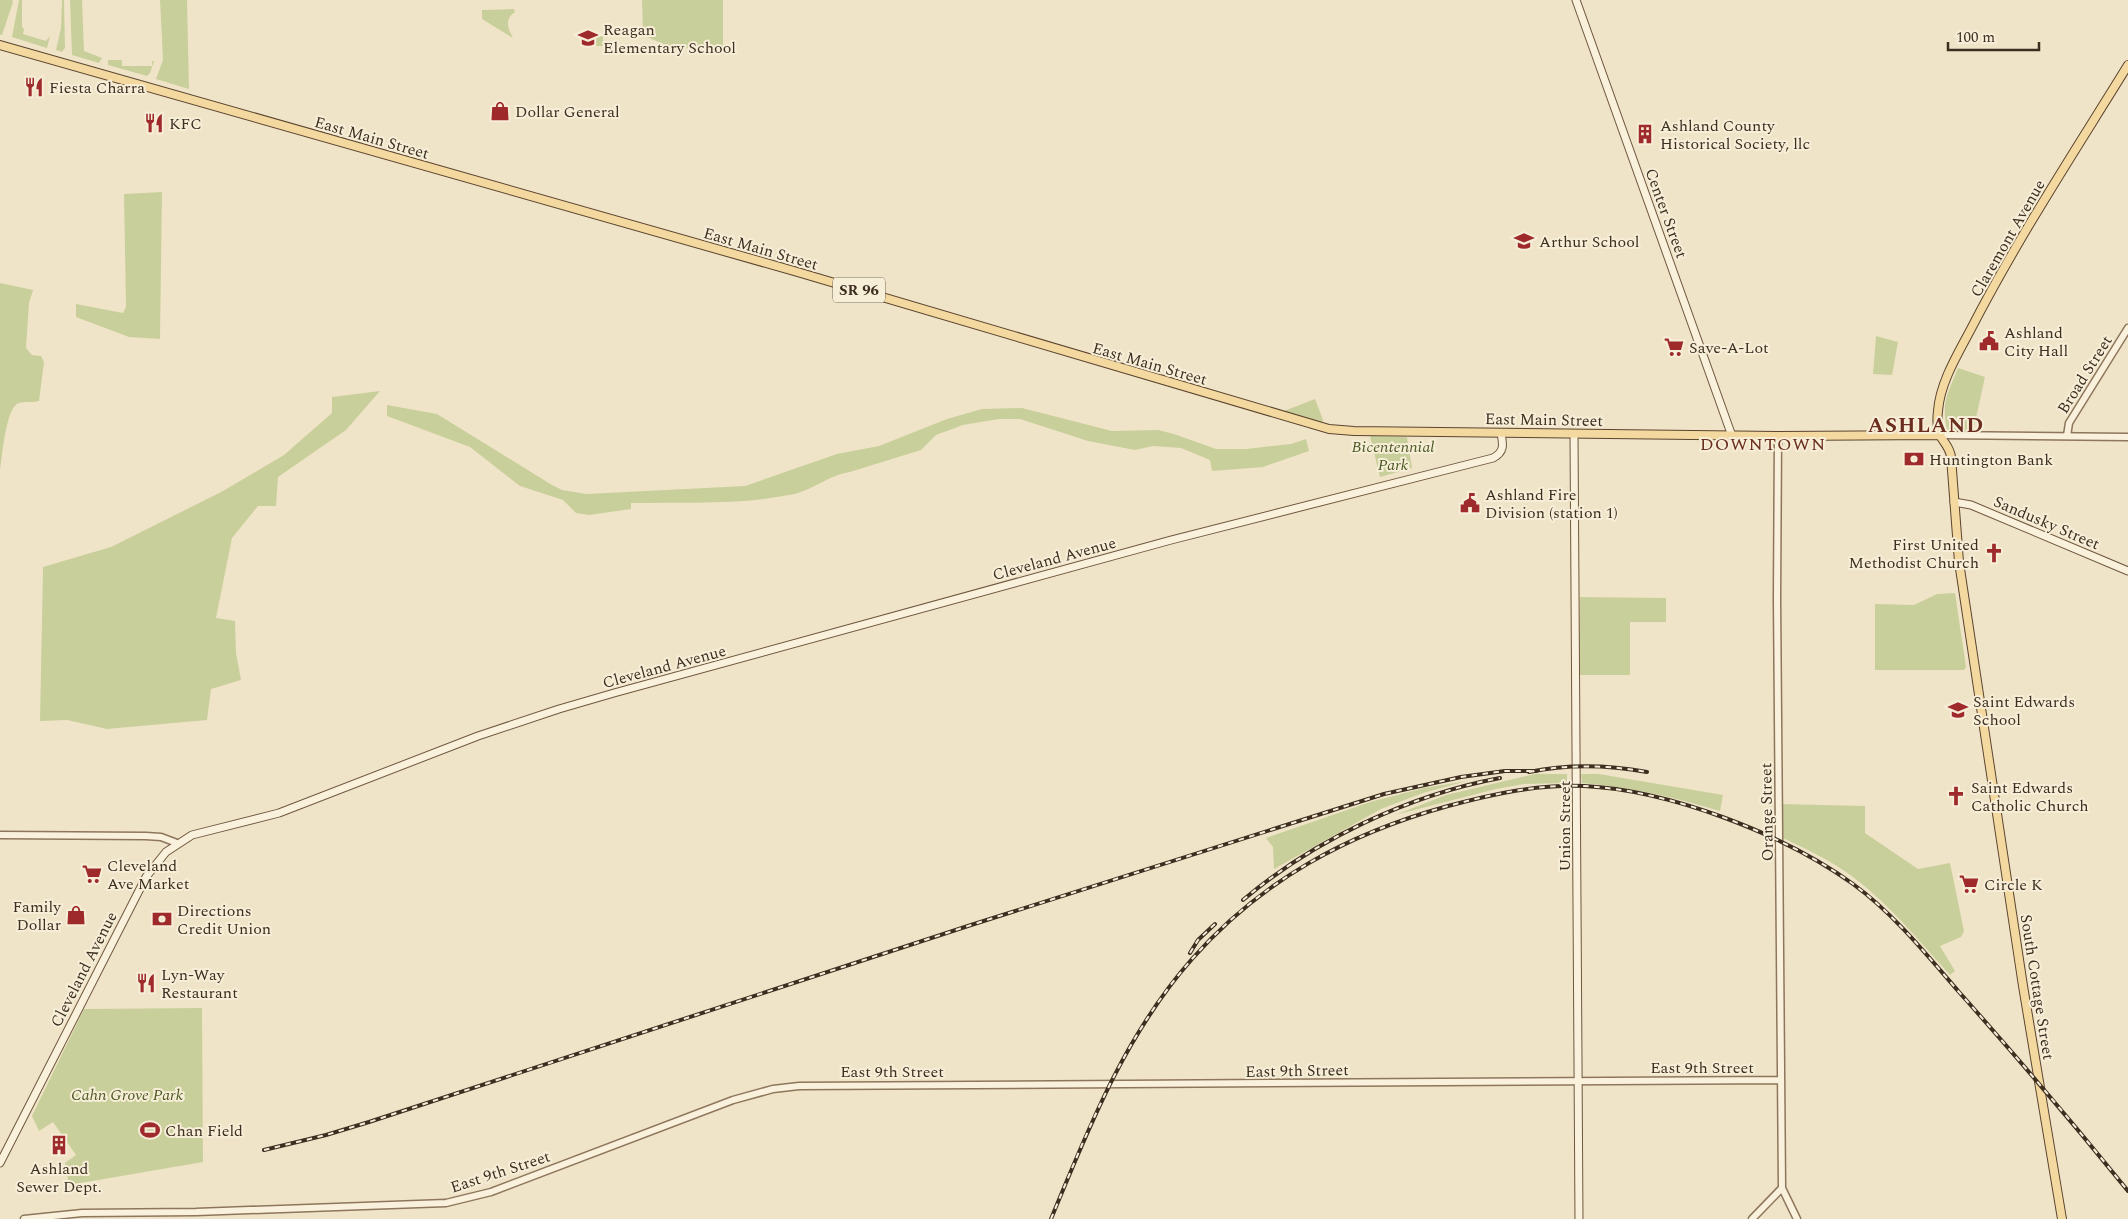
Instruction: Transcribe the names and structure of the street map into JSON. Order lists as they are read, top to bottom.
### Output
{
  "streets": {
    "main road": [
      "East Main Street",
      "Center Street",
      "Claremont Avenue",
      "SR 96",
      "Sandusky Street",
      "Cleveland Avenue",
      "Union Street",
      "South Cottage Street"
    ],
    "street": ["Broad Street", "Orange Street", "East 9th Street"]
  },
  "crossings": [
    ["East Main Street", "Center Street"],
    ["East Main Street", "Claremont Avenue"],
    ["East Main Street", "Cleveland Avenue"],
    ["East Main Street", "Orange Street"],
    ["East Main Street", "Union Street"],
    ["East Main Street", "South Cottage Street"],
    ["Claremont Avenue", "South Cottage Street"],
    ["Sandusky Street", "South Cottage Street"],
    ["Orange Street", "East 9th Street"],
    ["Union Street", "East 9th Street"]
  ],
  "districts": ["ASHLAND", "DOWNTOWN"],
  "parks": ["Bicentennial Park", "Cahn Grove Park"],
  "places": {
    "school or university": ["Reagan Elementary School", "Arthur School", "Saint Edwards School"],
    "restaurant": ["Fiesta Charra", "KFC", "Lyn-Way Restaurant"],
    "shop": ["Dollar General", "Family Dollar"],
    "building": ["Ashland County Historical Society, llc", "Ashland Sewer Dept."],
    "public building": ["Ashland City Hall", "Ashland Fire Division (station 1)"],
    "supermarket": ["Save-A-Lot", "Cleveland Ave Market", "Circle K"],
    "bank": ["Huntington Bank", "Directions Credit Union"],
    "church": ["First United Methodist Church", "Saint Edwards Catholic Church"],
    "sports": ["Chan Field"]
  },
  "scale_bar": "100 m"
}
